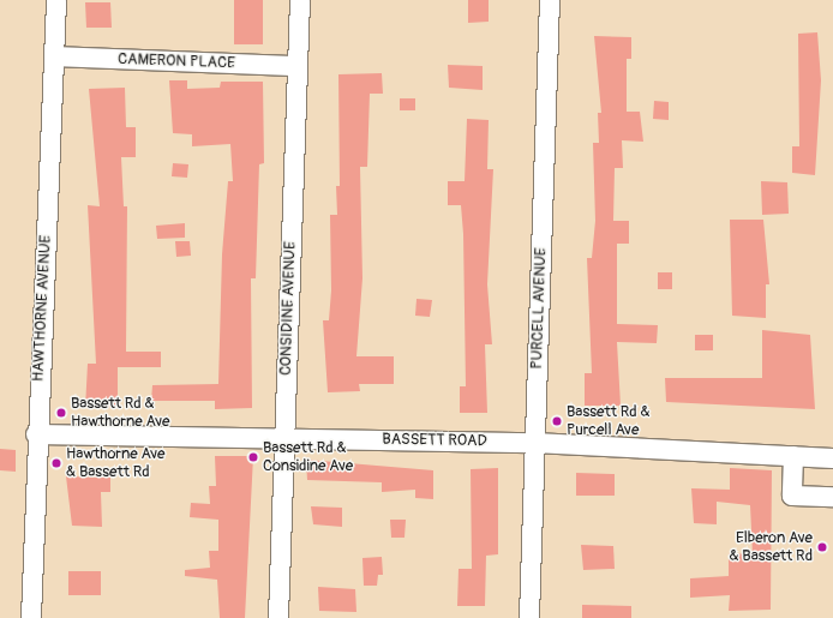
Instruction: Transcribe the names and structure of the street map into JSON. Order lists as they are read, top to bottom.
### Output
{
  "streets": {
    "street": [
      "CAMERON PLACE",
      "HAWTHORNE AVENUE",
      "CONSIDINE AVENUE",
      "PURCELL AVENUE",
      "BASSETT ROAD"
    ]
  },
  "crossings": [
    ["CAMERON PLACE", "HAWTHORNE AVENUE"],
    ["CAMERON PLACE", "CONSIDINE AVENUE"],
    ["HAWTHORNE AVENUE", "BASSETT ROAD"],
    ["CONSIDINE AVENUE", "BASSETT ROAD"],
    ["PURCELL AVENUE", "BASSETT ROAD"]
  ],
  "places": [
    "Bassett Rd & Hawthorne Ave",
    "Bassett Rd & Purcell Ave",
    "Bassett Rd & Considine Ave",
    "Hawthorne Ave & Bassett Rd",
    "Elberon Ave & Bassett Rd"
  ]
}
